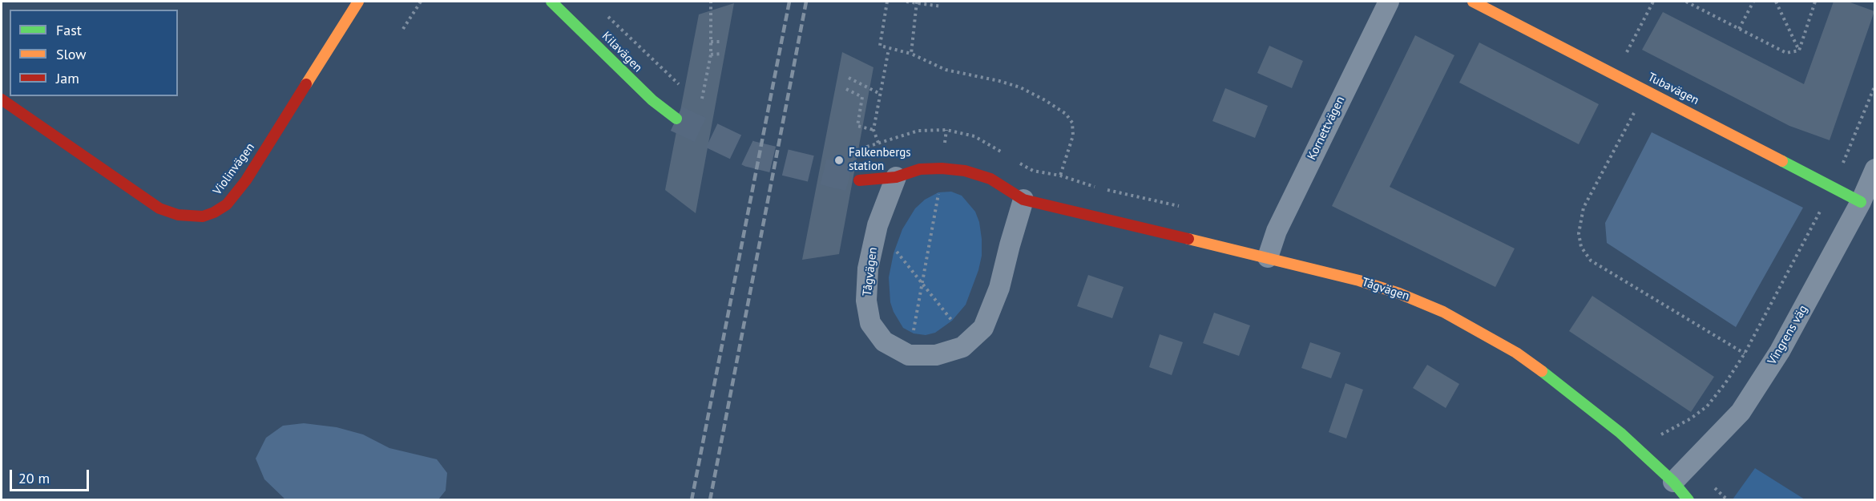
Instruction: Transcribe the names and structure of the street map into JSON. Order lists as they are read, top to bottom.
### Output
{
  "streets": {
    "street": [
      "Kilavägen",
      "Tubavägen",
      "Kornettvägen",
      "Violinvägen",
      "Tågvägen",
      "Vingrens väg"
    ]
  },
  "crossings": [
    ["Tubavägen", "Vingrens väg"],
    ["Kornettvägen", "Tågvägen"],
    ["Tågvägen", "Vingrens väg"]
  ],
  "places": ["Falkenbergs station"],
  "legend": ["Fast", "Slow", "Jam"],
  "scale_bar": "20 m"
}
